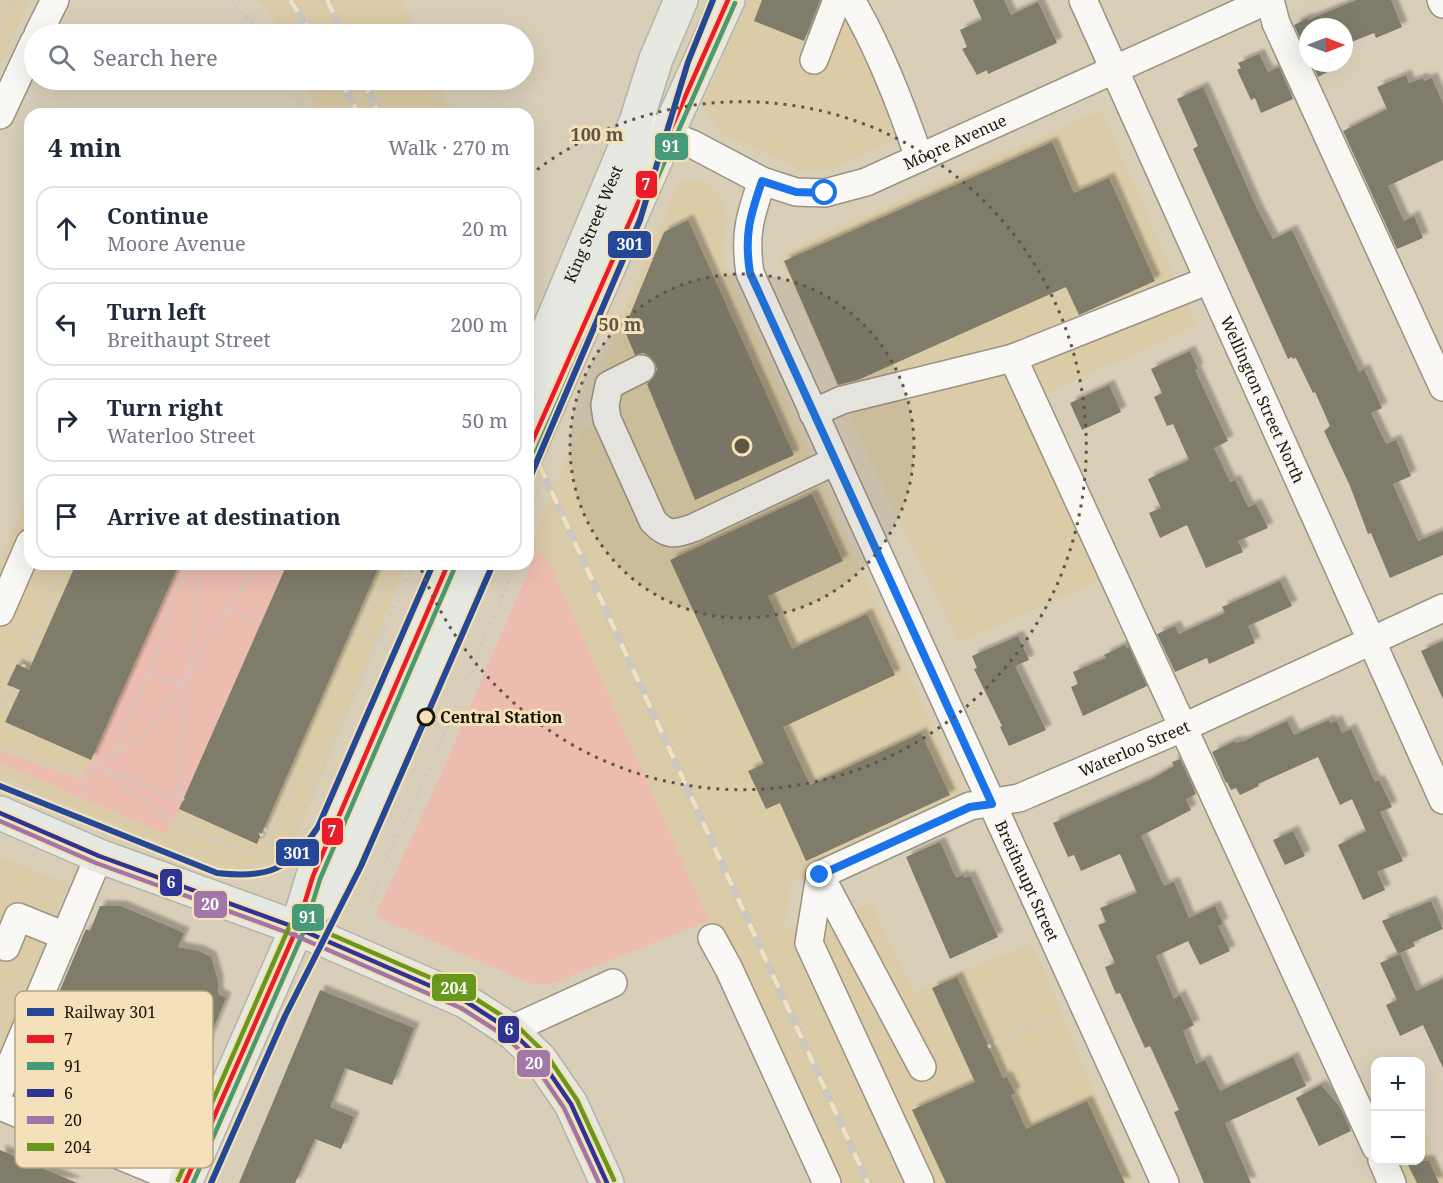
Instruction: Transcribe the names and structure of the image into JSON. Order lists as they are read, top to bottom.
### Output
{
  "streets": {
    "main road": ["King Street West"],
    "street": [
      "Moore Avenue",
      "Wellington Street North",
      "Waterloo Street",
      "Breithaupt Street"
    ]
  },
  "crossings": [
    ["Moore Avenue", "King Street West"],
    ["Moore Avenue", "Wellington Street North"],
    ["Moore Avenue", "Breithaupt Street"],
    ["Wellington Street North", "Waterloo Street"],
    ["Waterloo Street", "Breithaupt Street"]
  ],
  "places": ["Central Station"],
  "lines": [
    "rail line 301",
    "transit line 7",
    "transit line 91",
    "transit line 6",
    "transit line 20",
    "transit line 204"
  ],
  "legend": [
    "Railway 301",
    "7",
    "91",
    "6",
    "20",
    "204"
  ],
  "north": "right",
  "page": {
    "search": "Search here",
    "heading": ["4 min", "Walk · 270 m"],
    "list": [
      ["Continue", "Moore Avenue", "20 m"],
      ["Turn left", "Breithaupt Street", "200 m"],
      ["Turn right", "Waterloo Street", "50 m"],
      "Arrive at destination"
    ],
    "map_buttons": ["+", "−"]
  },
  "rings": ["100 m", "50 m"]
}
